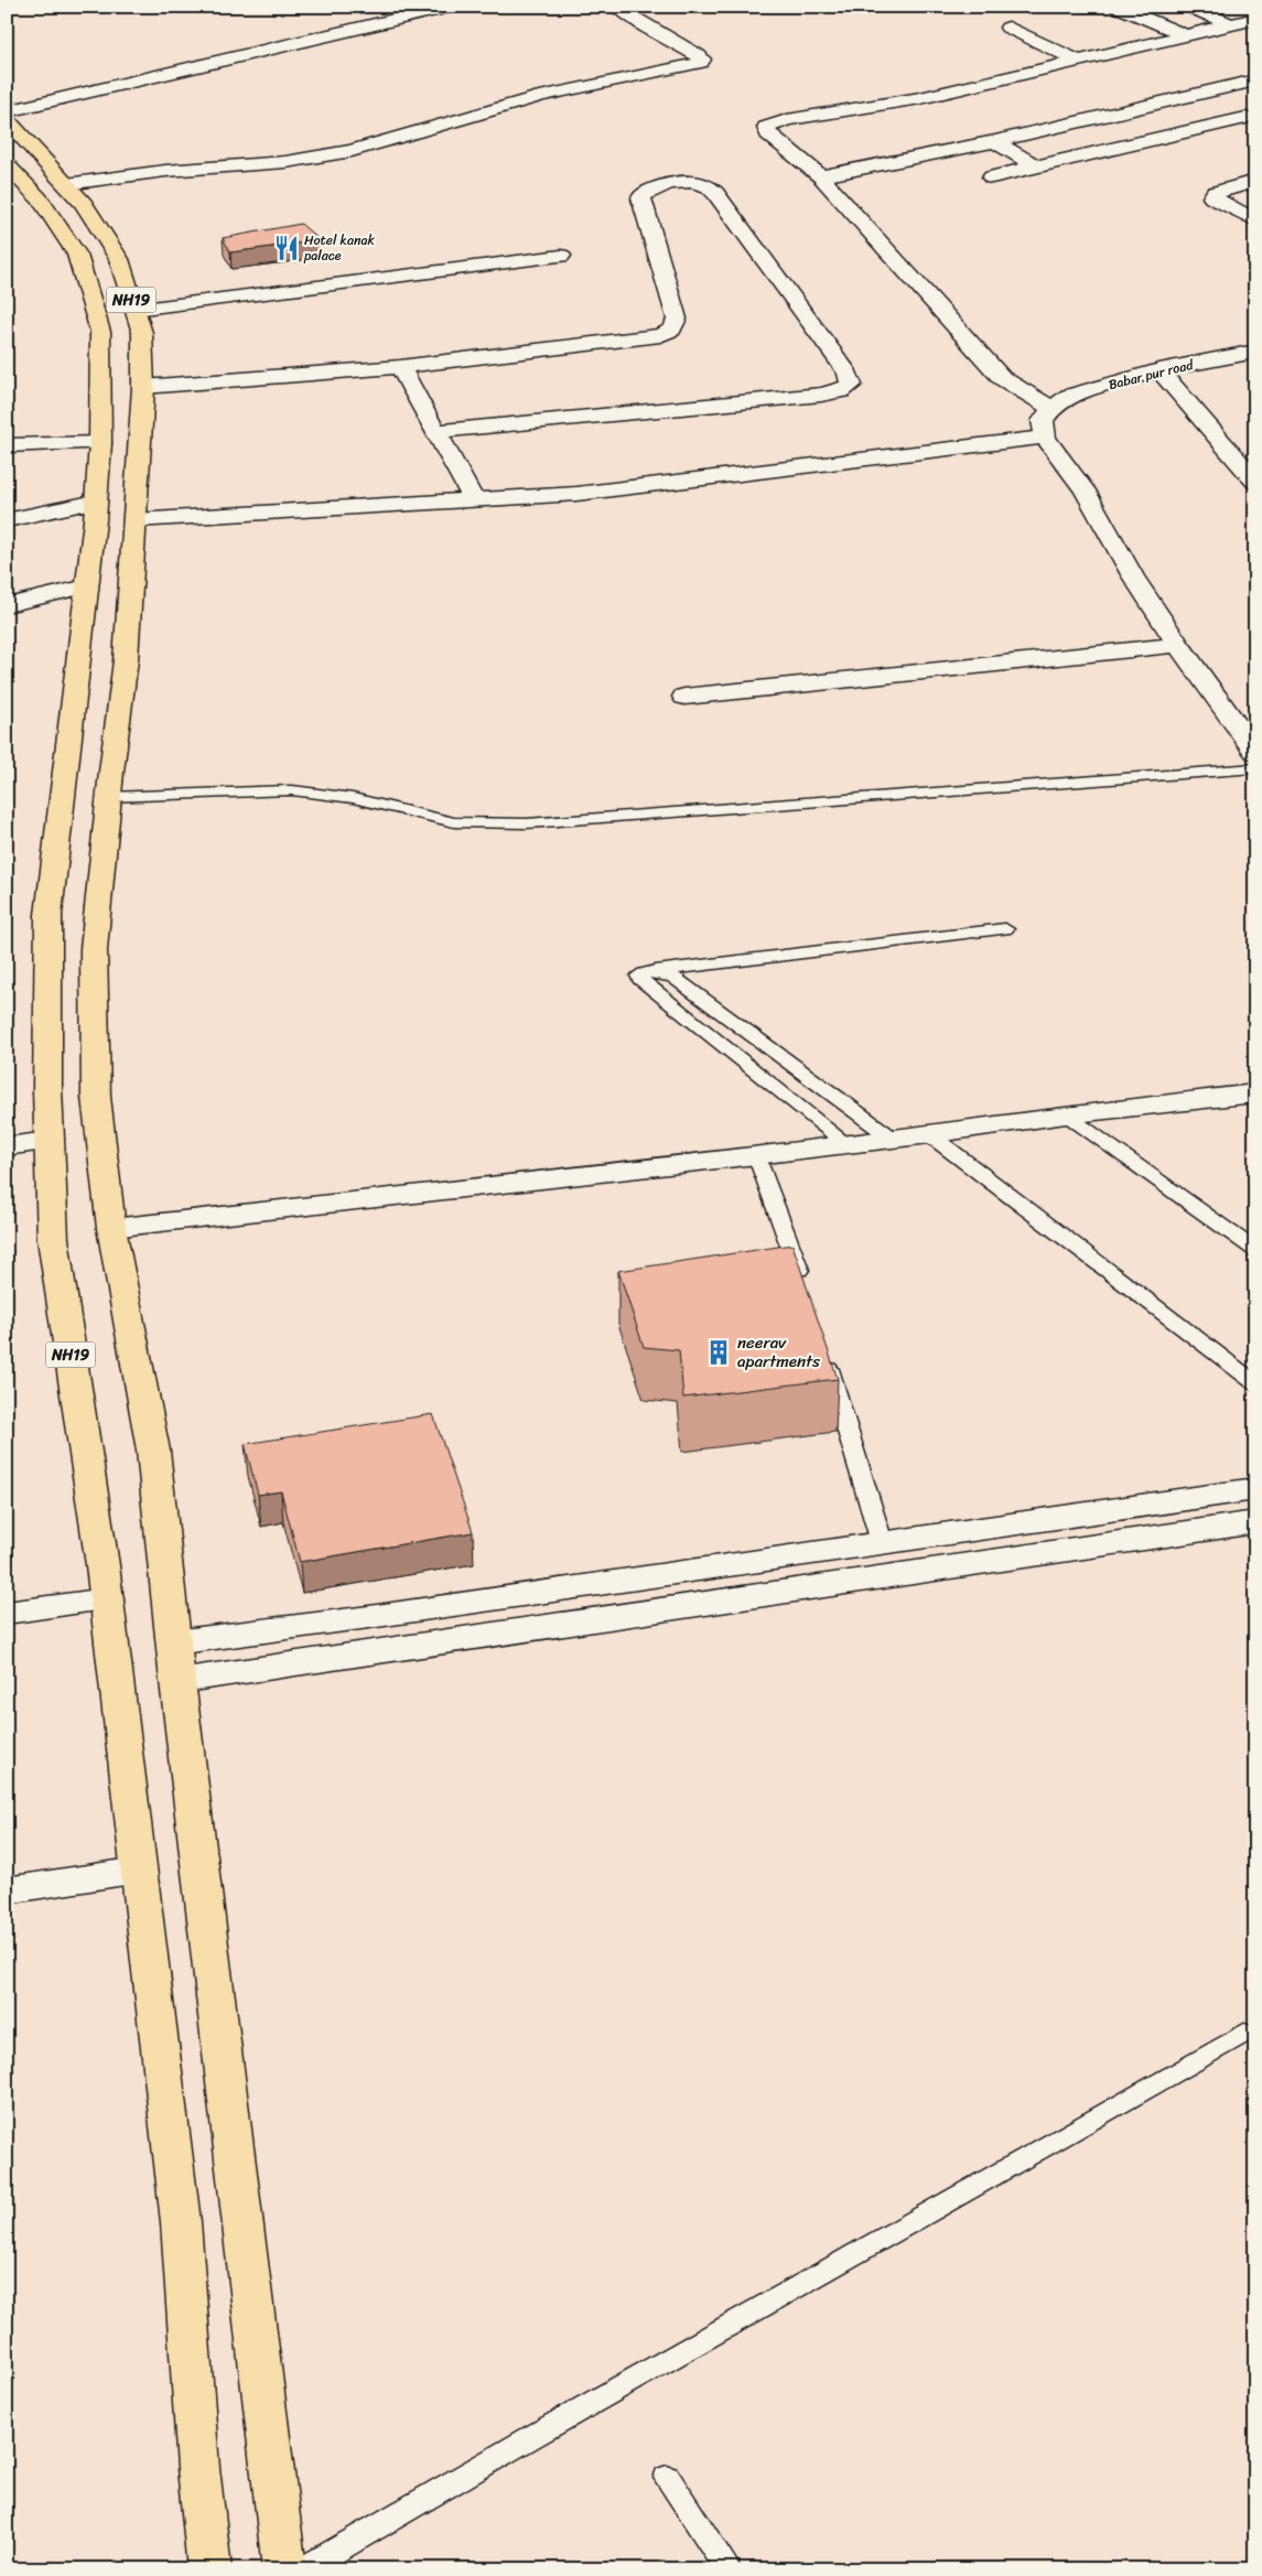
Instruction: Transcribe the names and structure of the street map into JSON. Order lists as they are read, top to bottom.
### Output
{
  "streets": {
    "highway": ["NH19"],
    "street": ["Babar pur road"]
  },
  "places": {
    "restaurant": ["Hotel kanak palace"],
    "building": ["neerav apartments"]
  }
}
